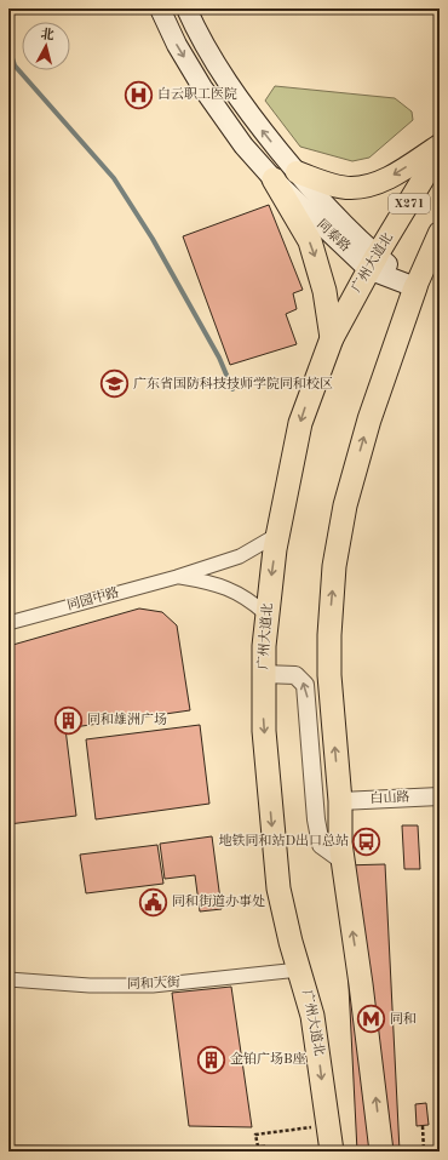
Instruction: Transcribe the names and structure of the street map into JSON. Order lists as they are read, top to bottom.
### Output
{
  "streets": {
    "highway": ["X271", "广州大道北"],
    "main road": ["同泰路"],
    "street": ["同园中路", "白山路", "同和大街"]
  },
  "crossings": [
    ["同泰路", "广州大道北"],
    ["广州大道北", "同园中路"],
    ["广州大道北", "同和大街"]
  ],
  "one_way": ["广州大道北"],
  "places": {
    "hospital": ["白云职工医院"],
    "school or university": ["广东省国防科技技师学院同和校区"],
    "building": ["同和雄洲广场", "金铂广场B座"],
    "bus stop": ["地铁同和站D出口总站"],
    "public building": ["同和街道办事处"],
    "metro station": ["同和"]
  },
  "north": "top"
}
